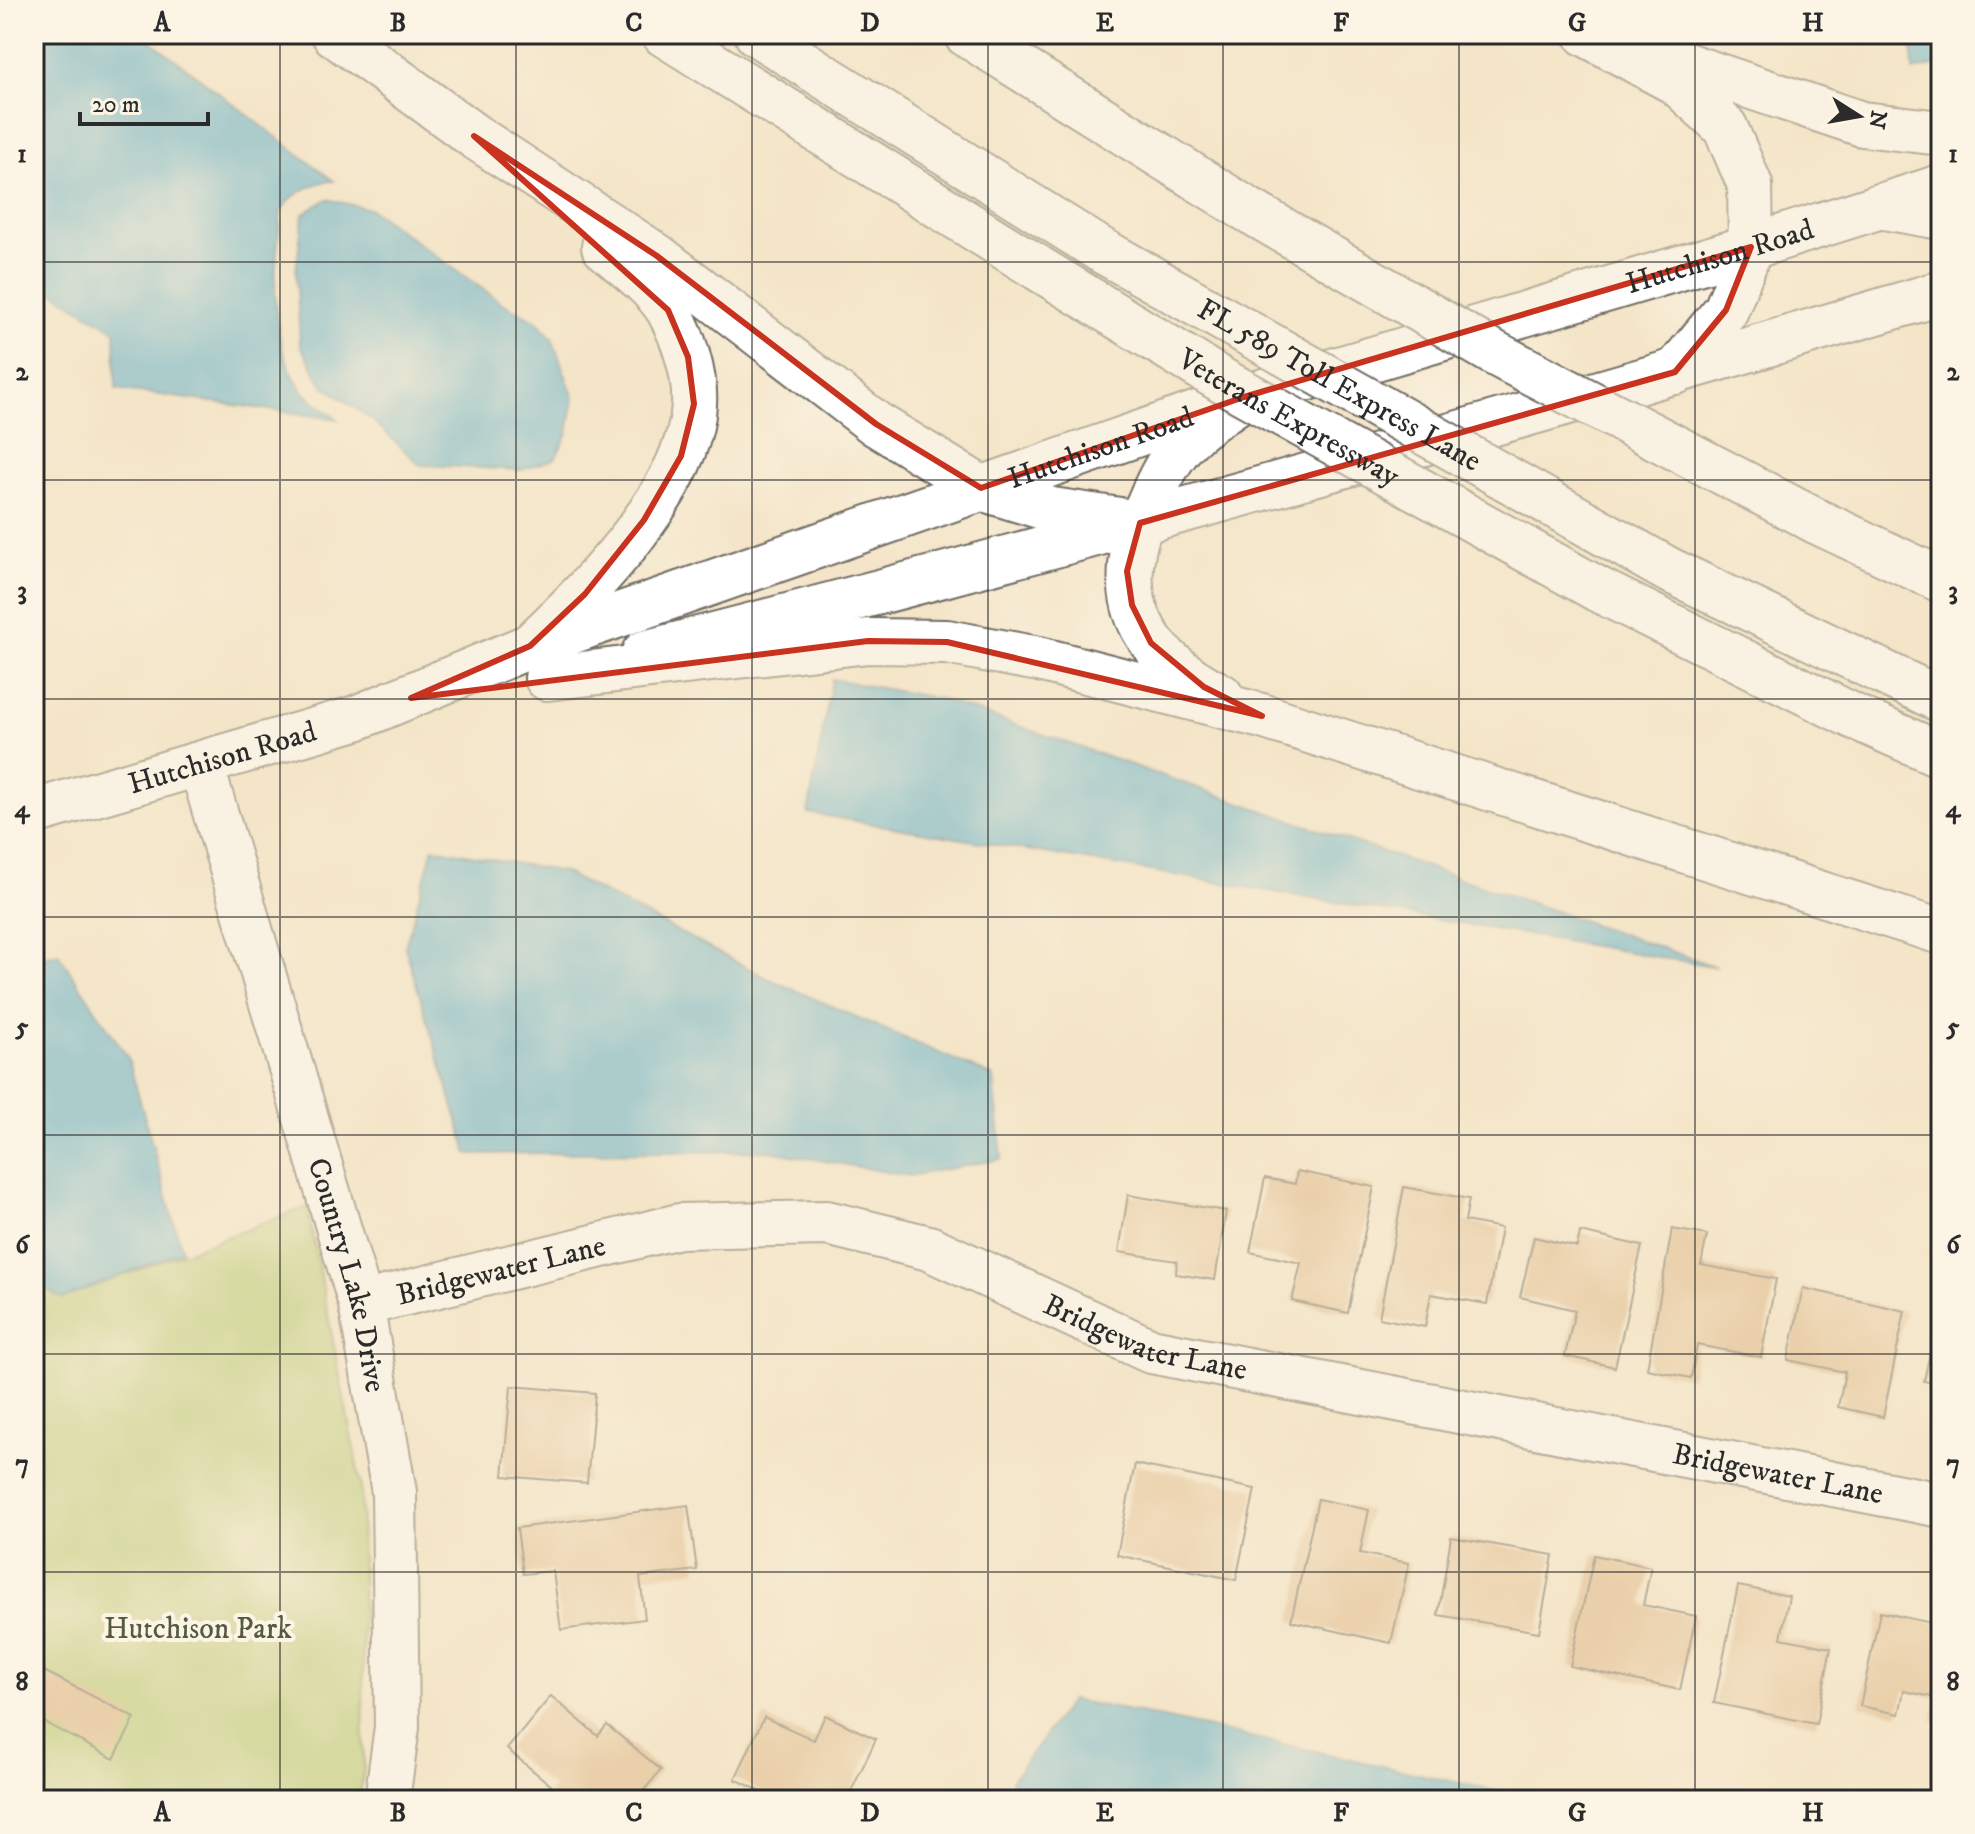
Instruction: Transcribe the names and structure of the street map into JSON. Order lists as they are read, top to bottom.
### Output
{
  "streets": {
    "main road": [
      "Hutchison Road",
      "FL 589 Toll Express Lane",
      "Veterans Expressway",
      "Bridgewater Lane",
      "Country Lake Drive"
    ]
  },
  "crossings": [
    ["Hutchison Road", "Country Lake Drive"],
    ["Bridgewater Lane", "Country Lake Drive"]
  ],
  "parks": ["Hutchison Park"],
  "scale_bar": "20 m",
  "north": "right",
  "grid": {
    "columns": [
      "A",
      "B",
      "C",
      "D",
      "E",
      "F",
      "G",
      "H"
    ],
    "rows": [
      "1",
      "2",
      "3",
      "4",
      "5",
      "6",
      "7",
      "8"
    ]
  }
}
